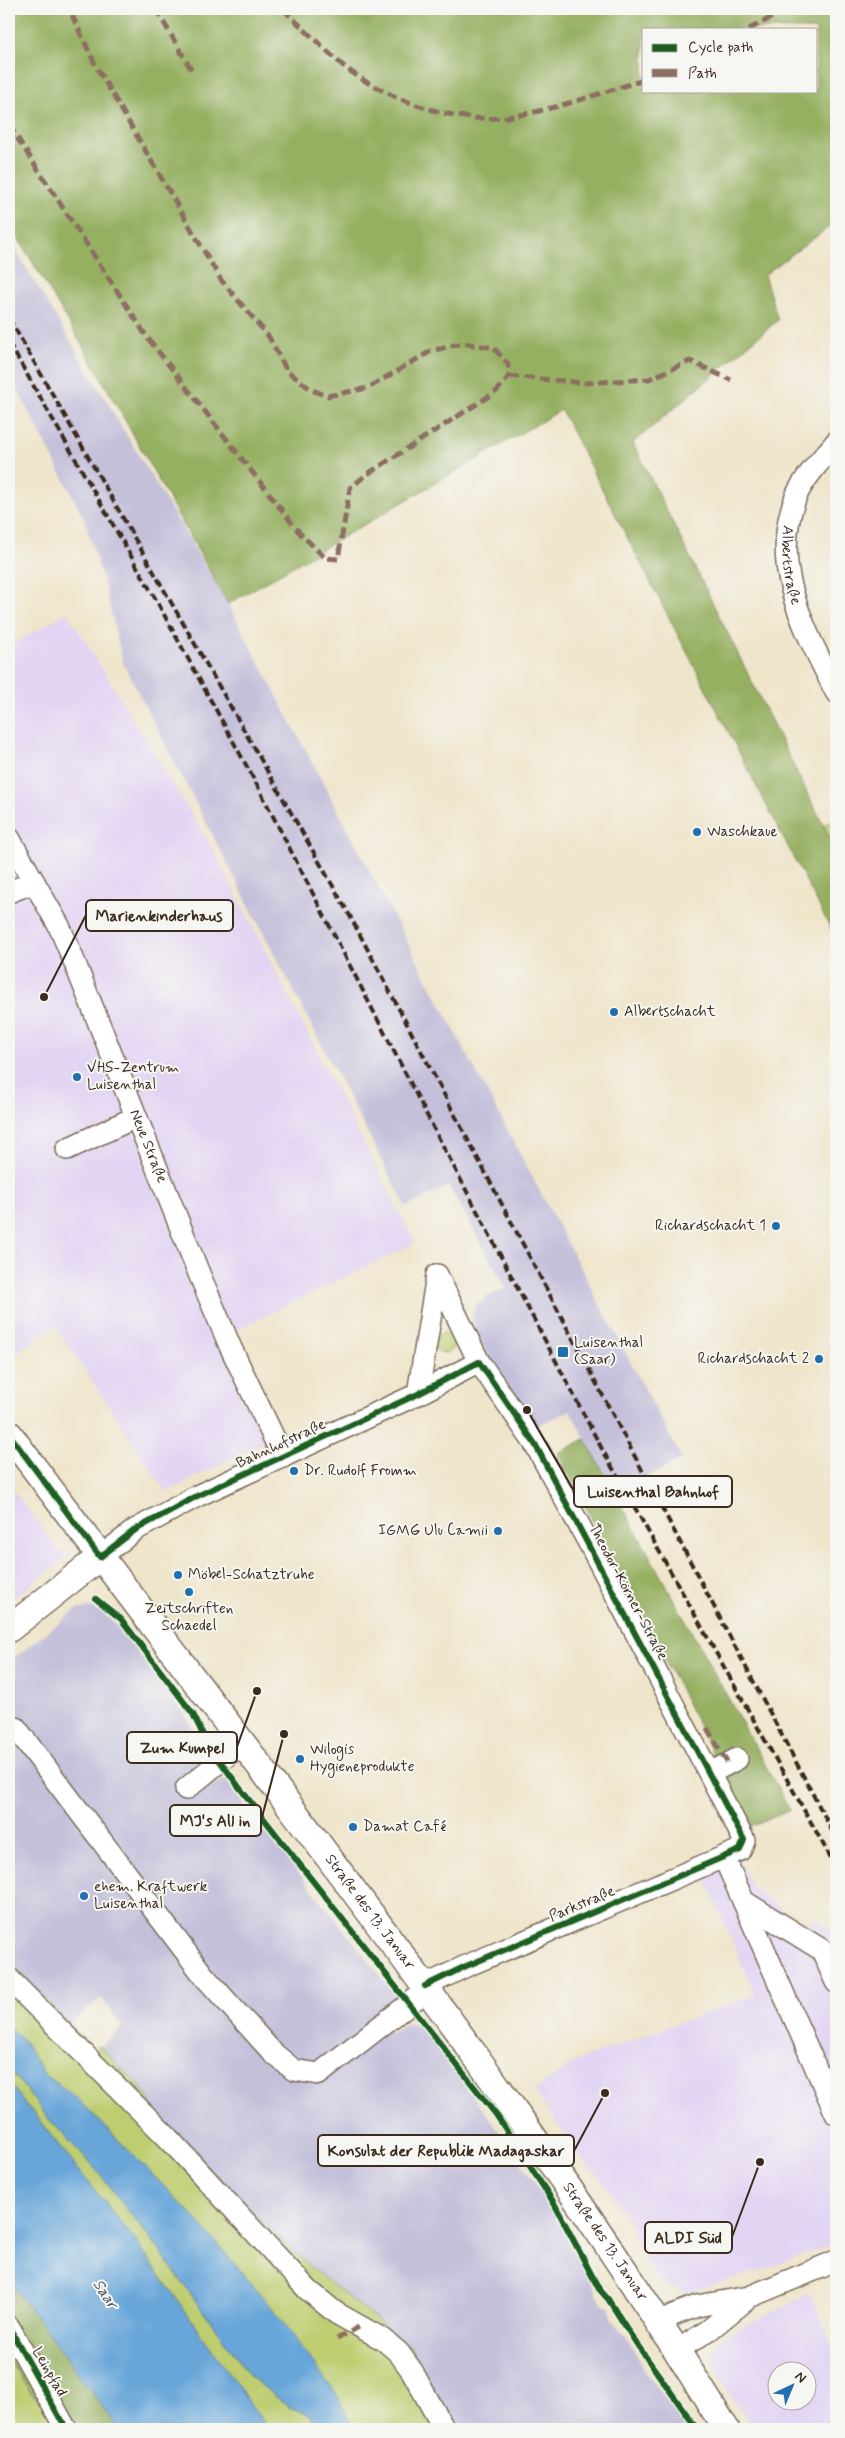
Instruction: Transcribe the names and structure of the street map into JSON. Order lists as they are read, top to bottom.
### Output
{
  "streets": {
    "main road": ["Bahnhofstraße", "Straße des 13. Januar"],
    "street": [
      "Albertstraße",
      "Neue Straße",
      "Theodor-Körner-Straße",
      "Parkstraße",
      "Leinpfad"
    ]
  },
  "crossings": [
    ["Neue Straße", "Bahnhofstraße"],
    ["Bahnhofstraße", "Theodor-Körner-Straße"],
    ["Bahnhofstraße", "Straße des 13. Januar"],
    ["Theodor-Körner-Straße", "Parkstraße"],
    ["Parkstraße", "Straße des 13. Januar"]
  ],
  "water": ["Saar"],
  "places": {
    "other": [
      "Waschkaue",
      "Marienkinderhaus",
      "Albertschacht",
      "VHS-Zentrum Luisenthal",
      "Richardschacht 1",
      "Richardschacht 2",
      "Luisenthal Bahnhof",
      "Dr. Rudolf Fromm",
      "IGMG Ulu Camii",
      "Möbel-Schatztruhe",
      "Zeitschriften Schaedel",
      "Zum Kumpel",
      "MJ's All in",
      "Wilogis Hygieneprodukte",
      "Damat Café",
      "ehem. Kraftwerk Luisenthal",
      "Konsulat der Republik Madagaskar",
      "ALDI Süd"
    ],
    "transit": ["Luisenthal (Saar)"]
  },
  "legend": ["Cycle path", "Path"],
  "north": "top right"
}
